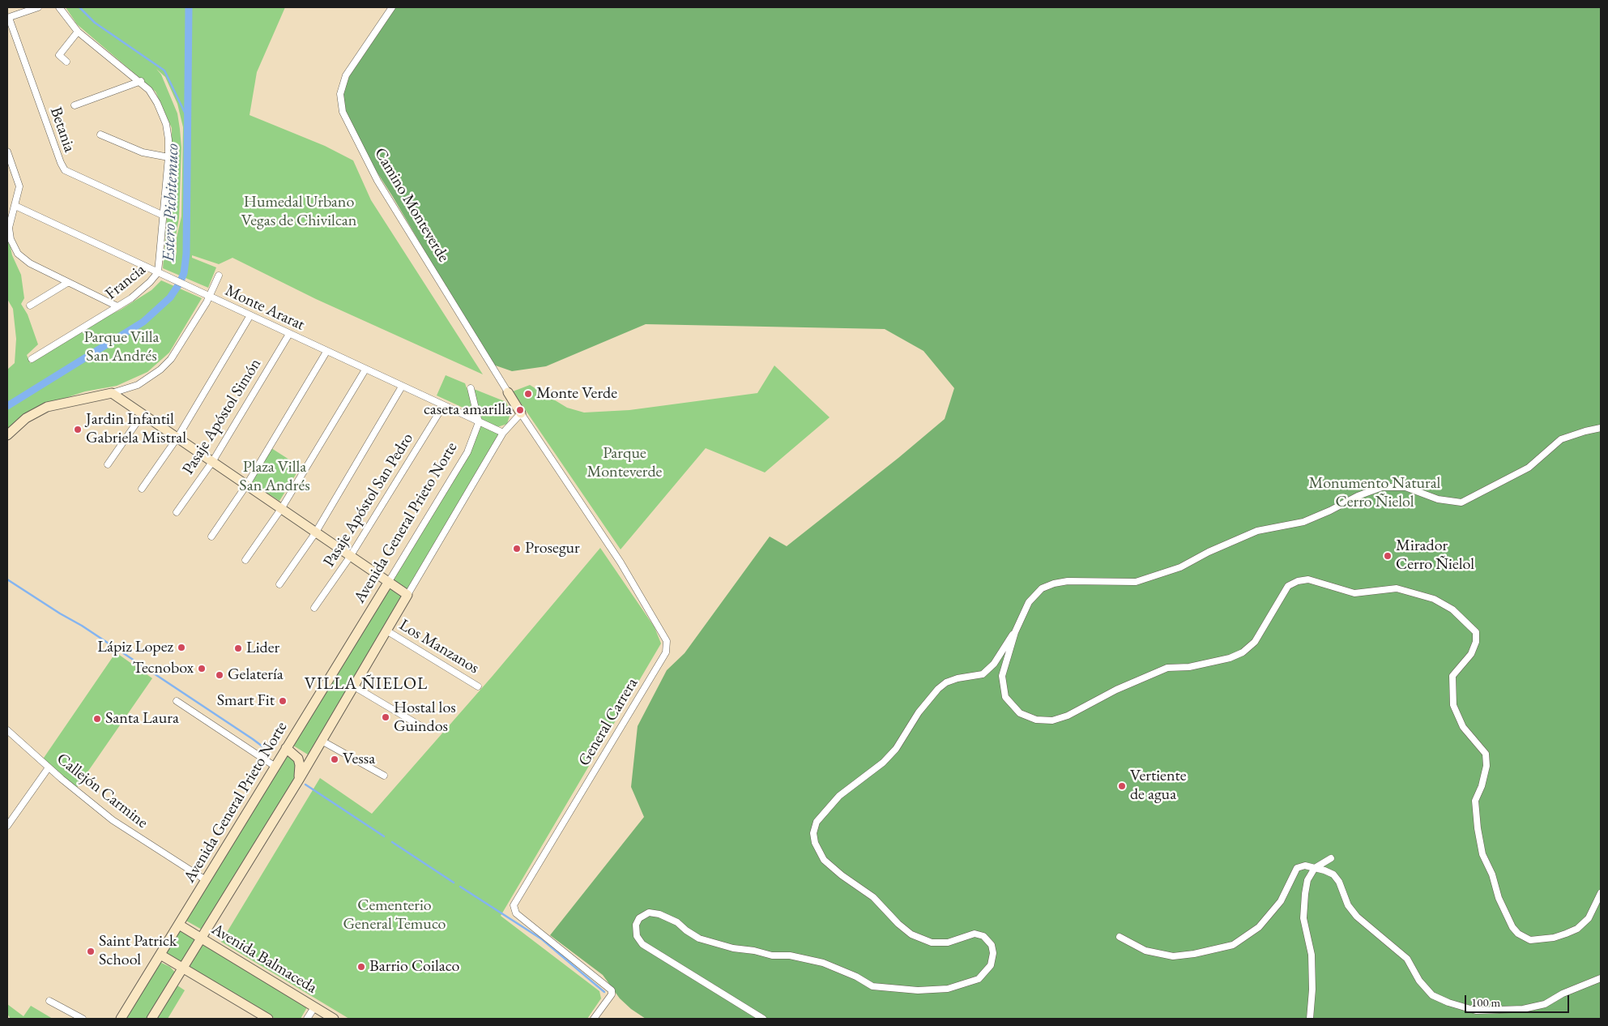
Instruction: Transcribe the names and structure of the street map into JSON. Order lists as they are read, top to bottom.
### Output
{
  "streets": {
    "street": [
      "Betania",
      "Camino Monteverde",
      "Francia",
      "Monte Ararat",
      "Pasaje Apóstol Simón",
      "Pasaje Apóstol San Pedro",
      "Avenida General Prieto Norte",
      "Los Manzanos",
      "General Carrera",
      "Callejón Carmine",
      "Avenida Balmaceda"
    ]
  },
  "crossings": [
    ["Betania", "Francia"],
    ["Camino Monteverde", "General Carrera"],
    ["Francia", "Monte Ararat"],
    ["Monte Ararat", "Pasaje Apóstol Simón"],
    ["Monte Ararat", "Pasaje Apóstol San Pedro"],
    ["Monte Ararat", "Avenida General Prieto Norte"],
    ["Avenida General Prieto Norte", "Callejón Carmine"],
    ["Avenida General Prieto Norte", "Avenida Balmaceda"]
  ],
  "districts": ["VILLA ÑIELOL"],
  "water": ["Estero Pichitemuco"],
  "parks": [
    "Humedal Urbano Vegas de Chivilcan",
    "Parque Villa San Andrés",
    "Parque Monteverde",
    "Plaza Villa San Andrés",
    "Monumento Natural Cerro Ñielol",
    "Cementerio General Temuco"
  ],
  "places": [
    "Monte Verde",
    "caseta amarilla",
    "Jardin Infantil Gabriela Mistral",
    "Prosegur",
    "Mirador Cerro Ñielol",
    "Lápiz Lopez",
    "Lider",
    "Tecnobox",
    "Gelatería",
    "Smart Fit",
    "Hostal los Guindos",
    "Santa Laura",
    "Vessa",
    "Vertiente de agua",
    "Saint Patrick School",
    "Barrio Coilaco"
  ],
  "scale_bar": "100 m"
}
